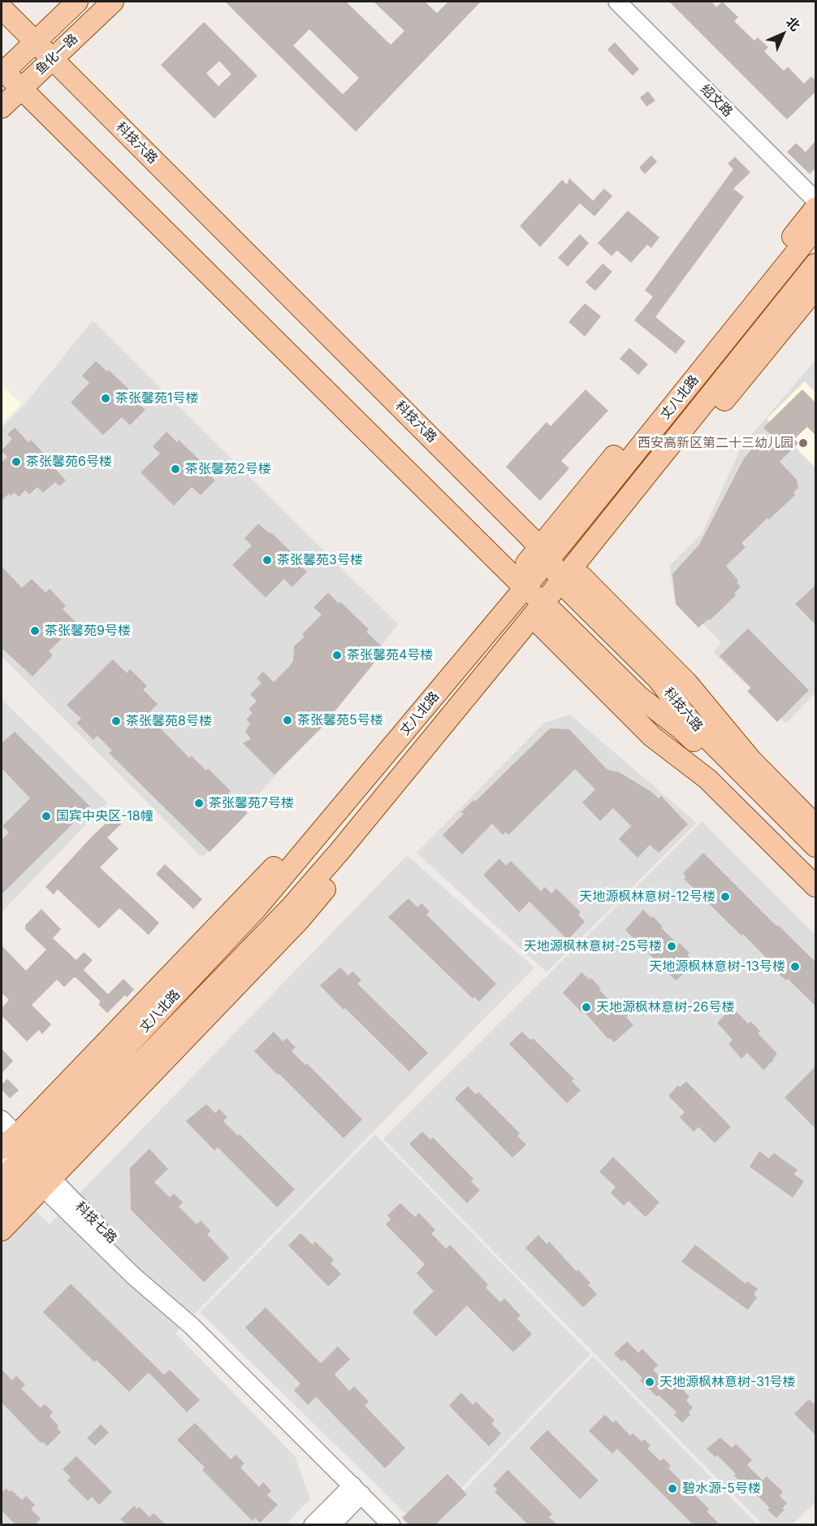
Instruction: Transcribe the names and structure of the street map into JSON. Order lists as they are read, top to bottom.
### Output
{
  "streets": {
    "main road": ["鱼化一路", "科技六路", "丈八北路"],
    "street": ["绍文路", "科技七路"]
  },
  "crossings": [
    ["鱼化一路", "科技六路"],
    ["科技六路", "丈八北路"],
    ["丈八北路", "科技七路"]
  ],
  "places": [
    "茶张馨苑1号楼",
    "西安高新区第二十三幼儿园",
    "茶张馨苑6号楼",
    "茶张馨苑2号楼",
    "茶张馨苑3号楼",
    "茶张馨苑9号楼",
    "茶张馨苑4号楼",
    "茶张馨苑5号楼",
    "茶张馨苑8号楼",
    "茶张馨苑7号楼",
    "国宾中央区-18幢",
    "天地源枫林意树-12号楼",
    "天地源枫林意树-25号楼",
    "天地源枫林意树-13号楼",
    "天地源枫林意树-26号楼",
    "天地源枫林意树-31号楼",
    "碧水源-5号楼"
  ],
  "north": "top right"
}
